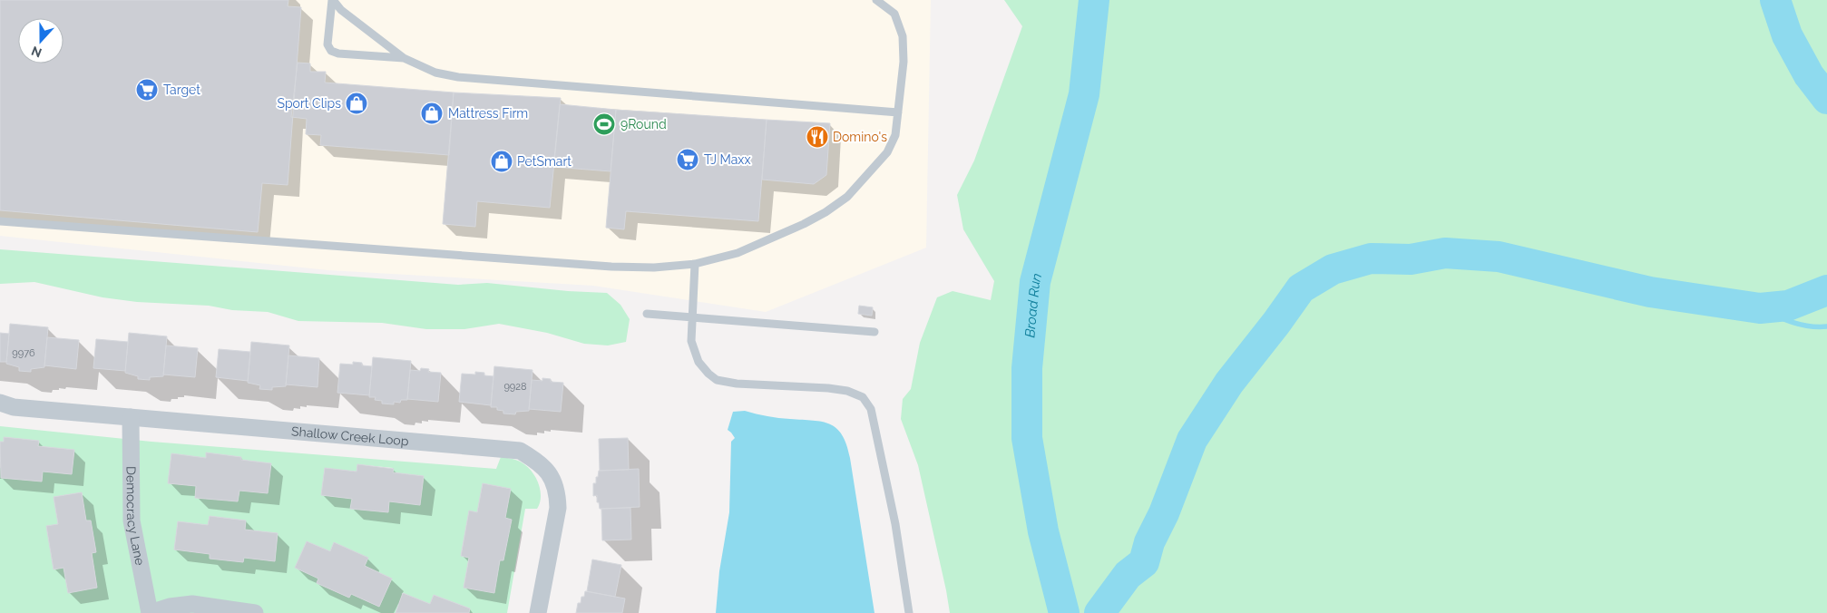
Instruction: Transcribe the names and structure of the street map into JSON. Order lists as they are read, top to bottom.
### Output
{
  "streets": {
    "street": ["Shallow Creek Loop", "Democracy Lane"]
  },
  "crossings": [
    ["Shallow Creek Loop", "Democracy Lane"]
  ],
  "water": ["Broad Run"],
  "places": {
    "supermarket": ["Target", "TJ Maxx"],
    "shop": ["Sport Clips", "Mattress Firm", "PetSmart"],
    "sports": ["9Round"],
    "restaurant": ["Domino's"]
  },
  "house_numbers": ["9976", "9928"],
  "north": "bottom"
}
